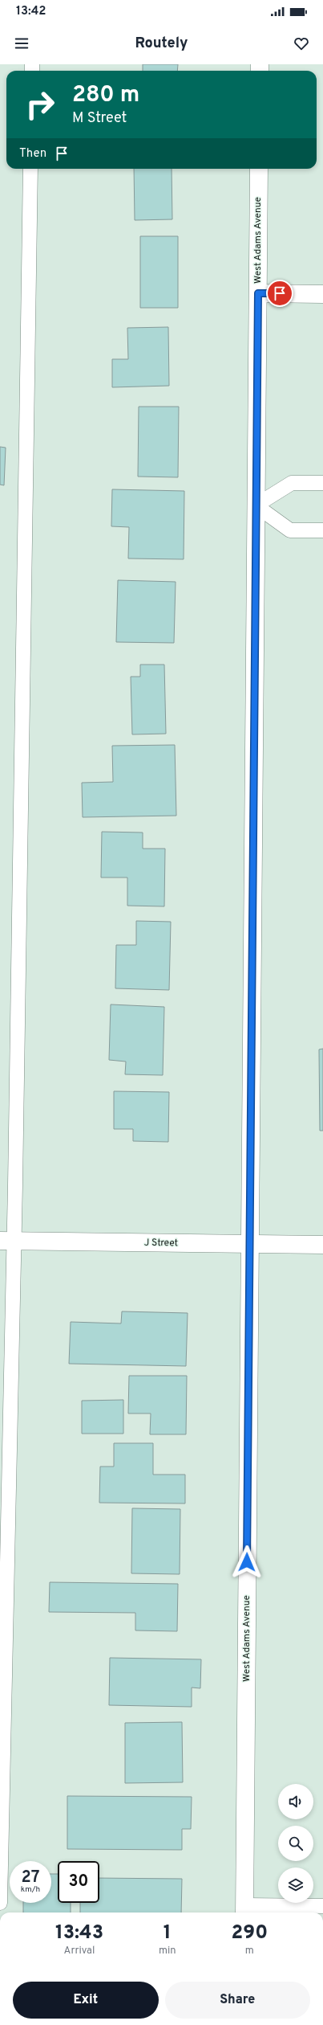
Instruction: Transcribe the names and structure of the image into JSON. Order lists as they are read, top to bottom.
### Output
{
  "streets": {
    "street": ["West Adams Avenue", "J Street"]
  },
  "crossings": [
    ["West Adams Avenue", "J Street"]
  ],
  "page": {
    "status": "13:42",
    "header": "Routely",
    "turn": ["280 m", "M Street"],
    "then": "Then",
    "speed": "27 km/h",
    "limit": "30",
    "eta": [
      "13:43",
      "Arrival",
      "1",
      "min",
      "290",
      "m"
    ],
    "buttons": ["Exit", "Share"]
  }
}
